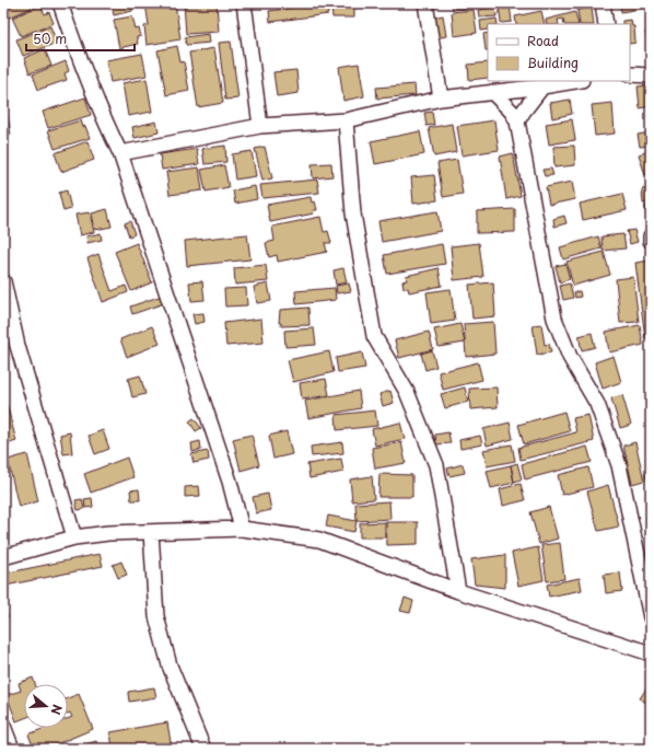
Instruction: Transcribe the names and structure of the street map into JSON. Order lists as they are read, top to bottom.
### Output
{
  "legend": ["Road", "Building"],
  "scale_bar": "50 m",
  "north": "right"
}
